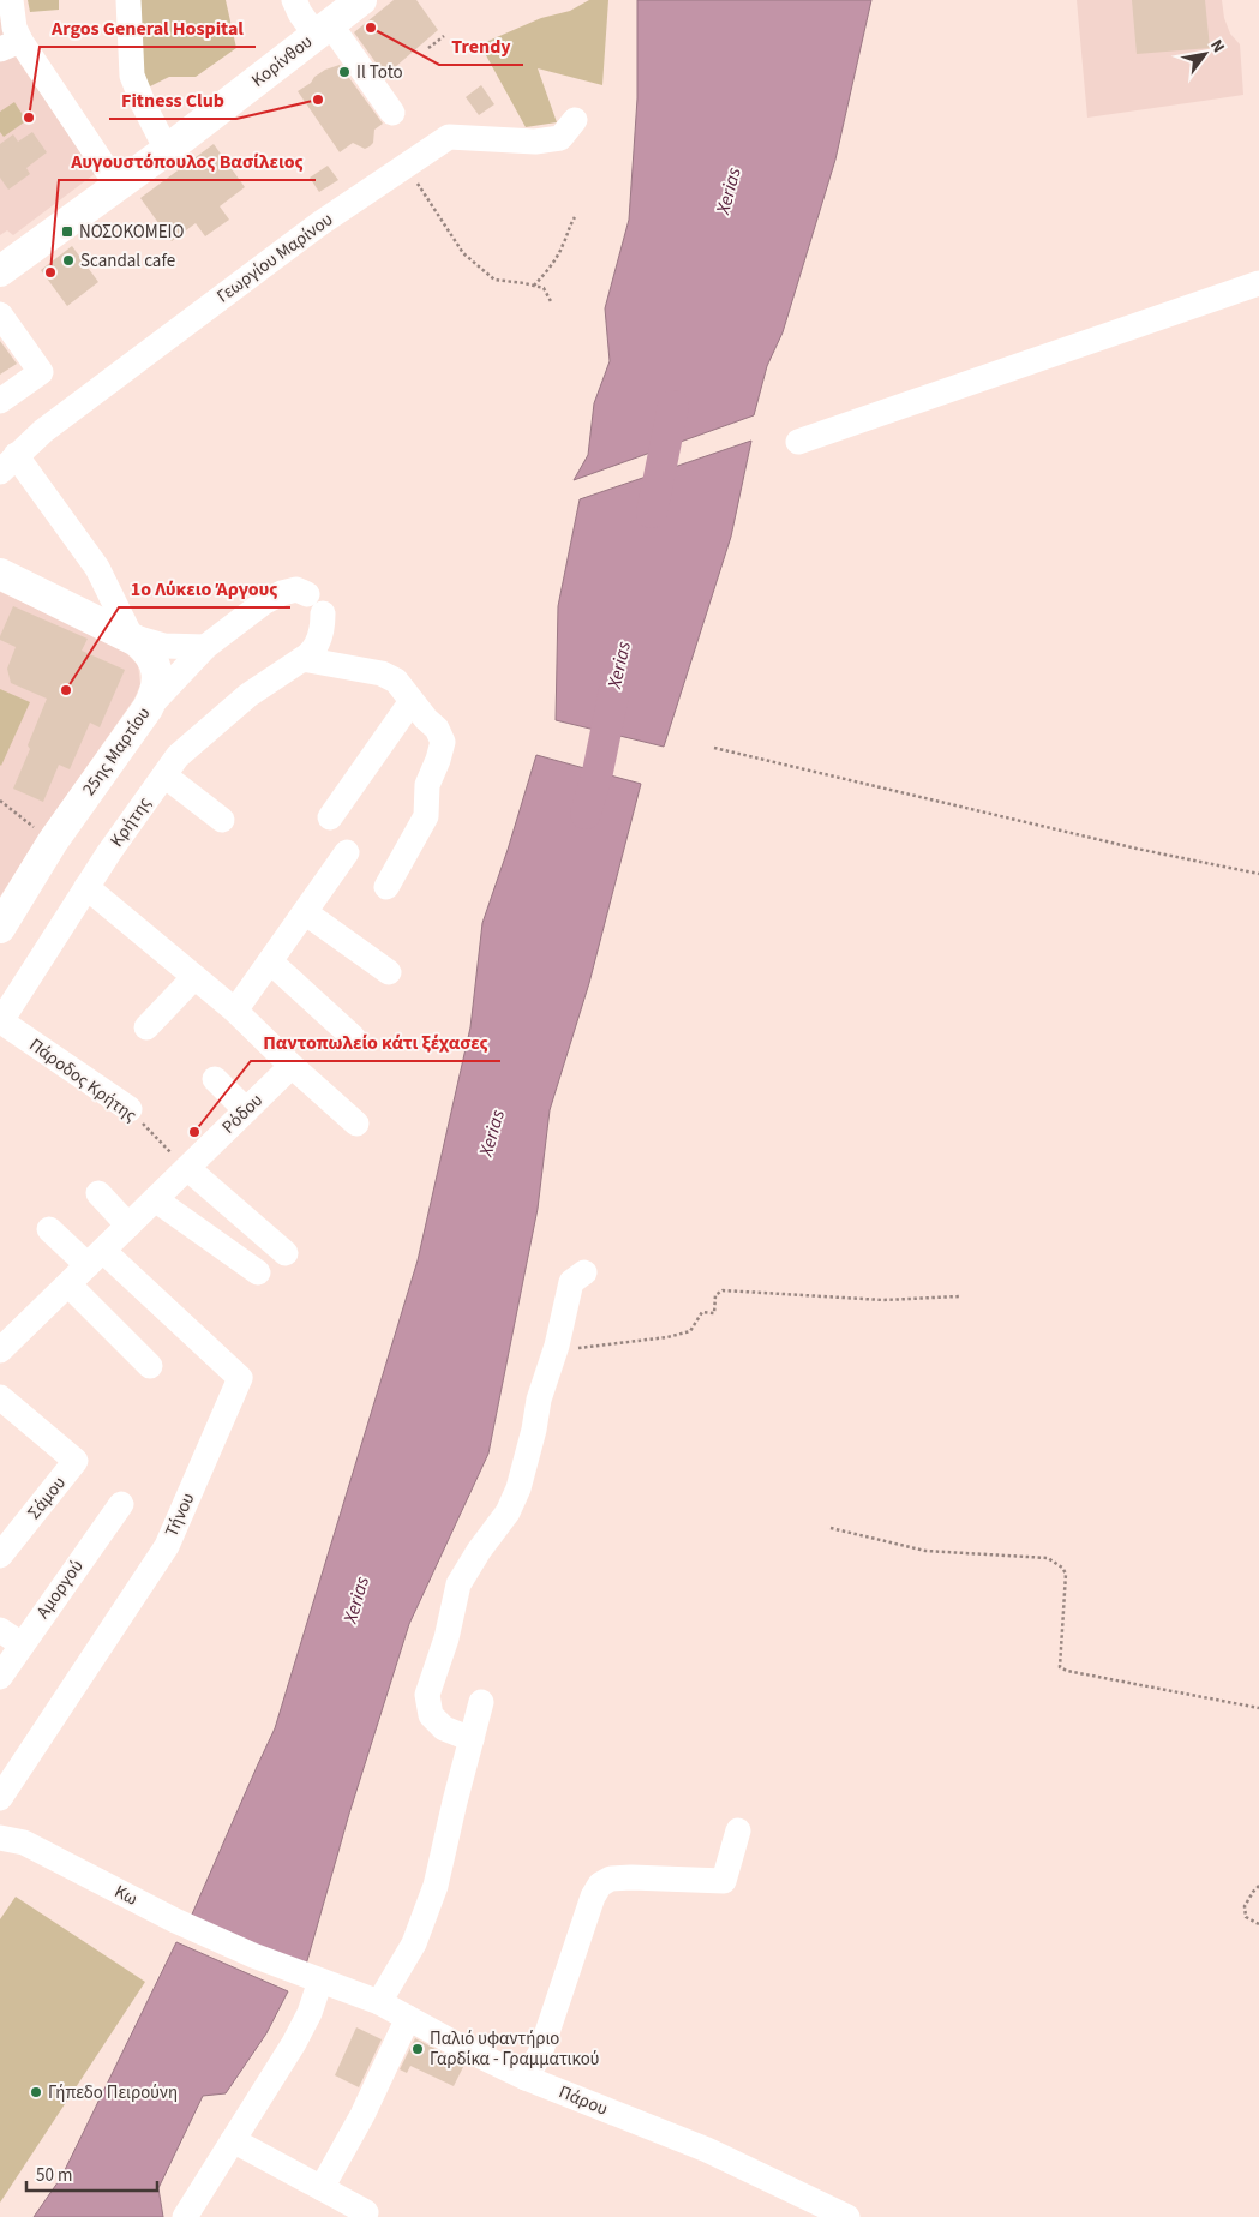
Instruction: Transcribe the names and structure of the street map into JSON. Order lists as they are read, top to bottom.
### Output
{
  "streets": {
    "main road": ["Κορίνθου", "25ης Μαρτίου"],
    "street": [
      "Γεωργίου Μαρίνου",
      "Κρήτης",
      "Πάροδος Κρήτης",
      "Ρόδου",
      "Σάμου",
      "Τήνου",
      "Αμοργού",
      "Κω",
      "Πάρου"
    ]
  },
  "crossings": [
    ["25ης Μαρτίου", "Κρήτης"],
    ["Κρήτης", "Πάροδος Κρήτης"],
    ["Πάροδος Κρήτης", "Ρόδου"],
    ["Ρόδου", "Τήνου"],
    ["Κω", "Πάρου"]
  ],
  "water": ["Xerias"],
  "places": {
    "other": [
      "Trendy",
      "Il Toto",
      "Fitness Club",
      "Argos General Hospital",
      "Scandal cafe",
      "Αυγουστόπουλος Βασίλειος",
      "1ο Λύκειο Άργους",
      "Παντοπωλείο κάτι ξέχασες",
      "Παλιό υφαντήριο Γαρδίκα - Γραμματικού",
      "Γήπεδο Πειρούνη"
    ],
    "transit": ["ΝΟΣΟΚΟΜΕΙΟ"]
  },
  "scale_bar": "50 m",
  "north": "top right"
}
